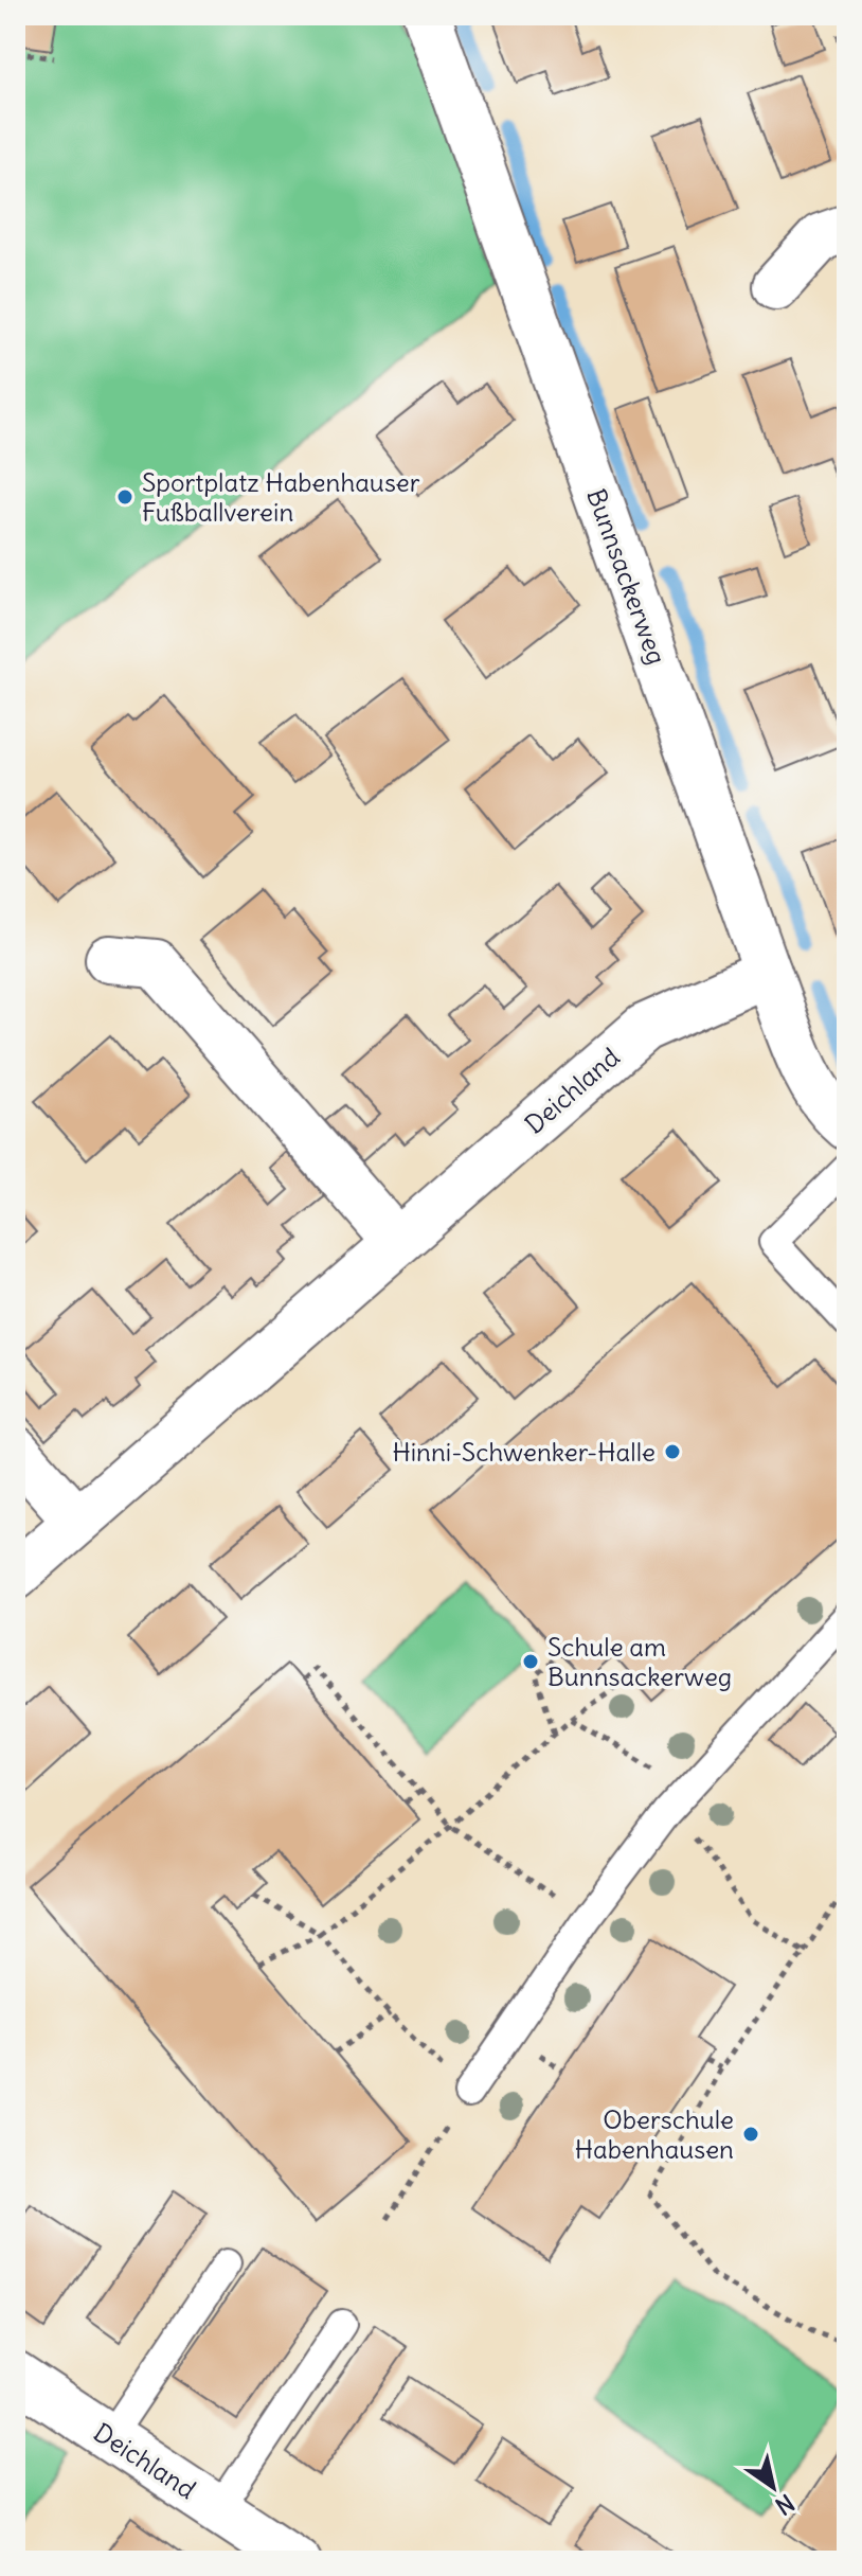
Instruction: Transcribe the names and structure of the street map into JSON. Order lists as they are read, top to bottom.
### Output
{
  "streets": {
    "street": ["Bunnsackerweg", "Deichland"]
  },
  "crossings": [
    ["Bunnsackerweg", "Deichland"]
  ],
  "places": [
    "Sportplatz Habenhauser Fußballverein",
    "Hinni-Schwenker-Halle",
    "Schule am Bunnsackerweg",
    "Oberschule Habenhausen"
  ],
  "north": "bottom right"
}
